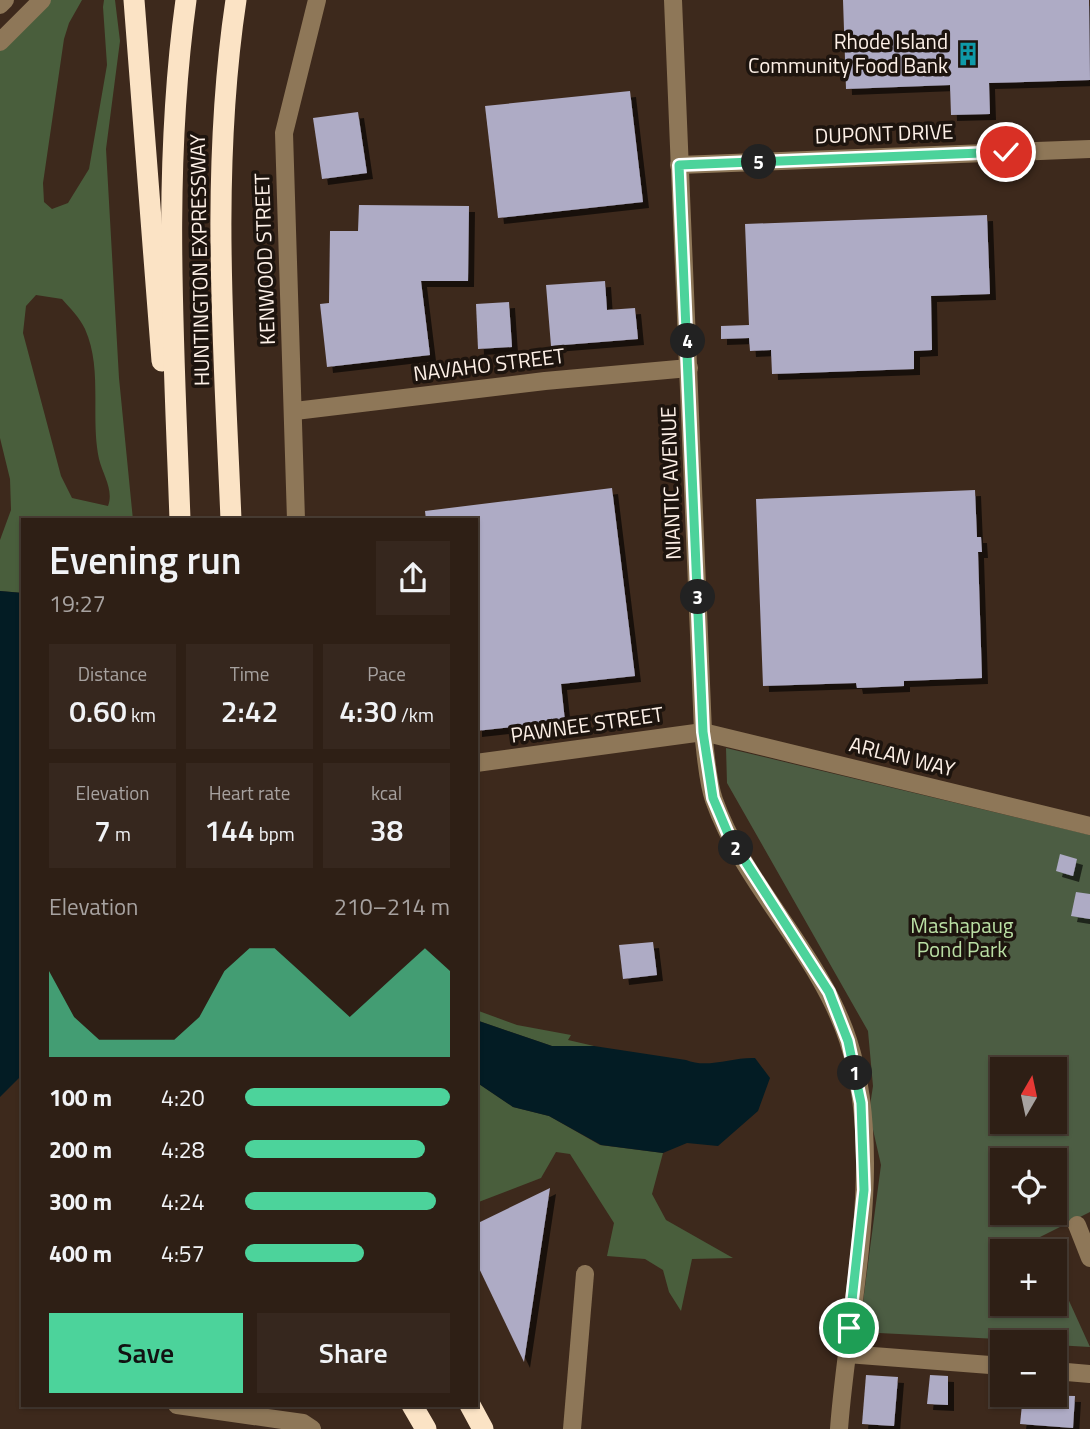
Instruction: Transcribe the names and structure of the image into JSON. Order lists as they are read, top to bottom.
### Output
{
  "streets": {
    "highway": ["HUNTINGTON EXPRESSWAY"],
    "street": [
      "DUPONT DRIVE",
      "KENWOOD STREET",
      "NAVAHO STREET",
      "NIANTIC AVENUE",
      "PAWNEE STREET",
      "ARLAN WAY"
    ]
  },
  "crossings": [
    ["DUPONT DRIVE", "NIANTIC AVENUE"],
    ["KENWOOD STREET", "NAVAHO STREET"],
    ["NAVAHO STREET", "NIANTIC AVENUE"],
    ["NIANTIC AVENUE", "PAWNEE STREET"],
    ["NIANTIC AVENUE", "ARLAN WAY"],
    ["PAWNEE STREET", "ARLAN WAY"]
  ],
  "parks": ["Mashapaug Pond Park"],
  "places": {
    "building": ["Rhode Island Community Food Bank"]
  },
  "north": "top",
  "page": {
    "pins": [
      "5",
      "4",
      "3",
      "2",
      "1"
    ],
    "heading": ["Evening run", "19:27"],
    "stats": [
      ["Distance", "0.60 km"],
      ["Time", "2:42"],
      ["Pace", "4:30 /km"],
      ["Elevation", "7 m"],
      ["Heart rate", "144 bpm"],
      ["kcal", "38"]
    ],
    "chart": ["Elevation", "210–214 m"],
    "map_buttons": ["+", "−"],
    "list": [
      {
        "name": "100 m",
        "note": "4:20"
      },
      {
        "name": "200 m",
        "note": "4:28"
      },
      {
        "name": "300 m",
        "note": "4:24"
      },
      {
        "name": "400 m",
        "note": "4:57"
      }
    ],
    "buttons": ["Save", "Share"]
  }
}
